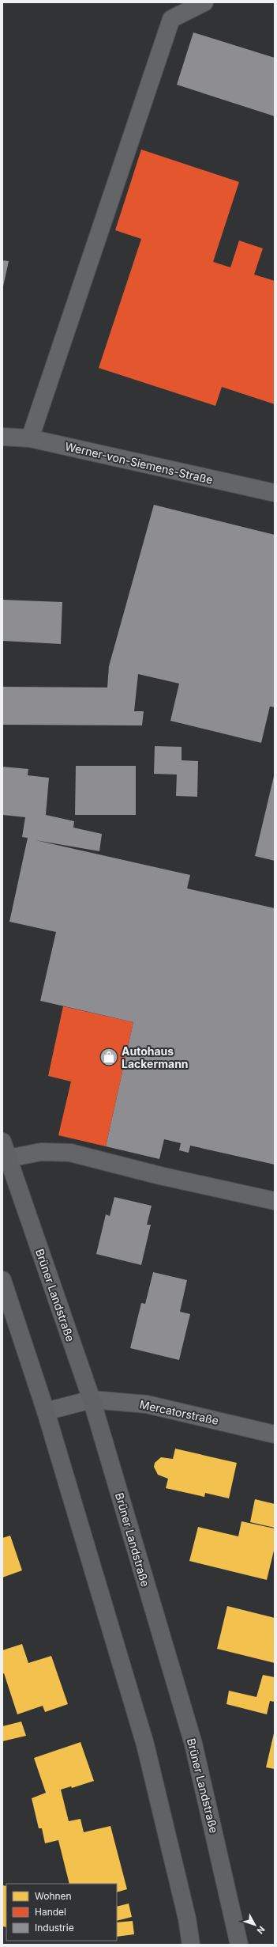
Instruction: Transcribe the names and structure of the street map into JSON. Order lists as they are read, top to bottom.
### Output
{
  "streets": {
    "main road": ["Brüner Landstraße"],
    "street": ["Werner-von-Siemens-Straße", "Mercatorstraße"]
  },
  "crossings": [
    ["Brüner Landstraße", "Mercatorstraße"]
  ],
  "places": {
    "shop": ["Autohaus Lackermann"]
  },
  "legend": ["Wohnen", "Handel", "Industrie"],
  "north": "bottom right"
}
